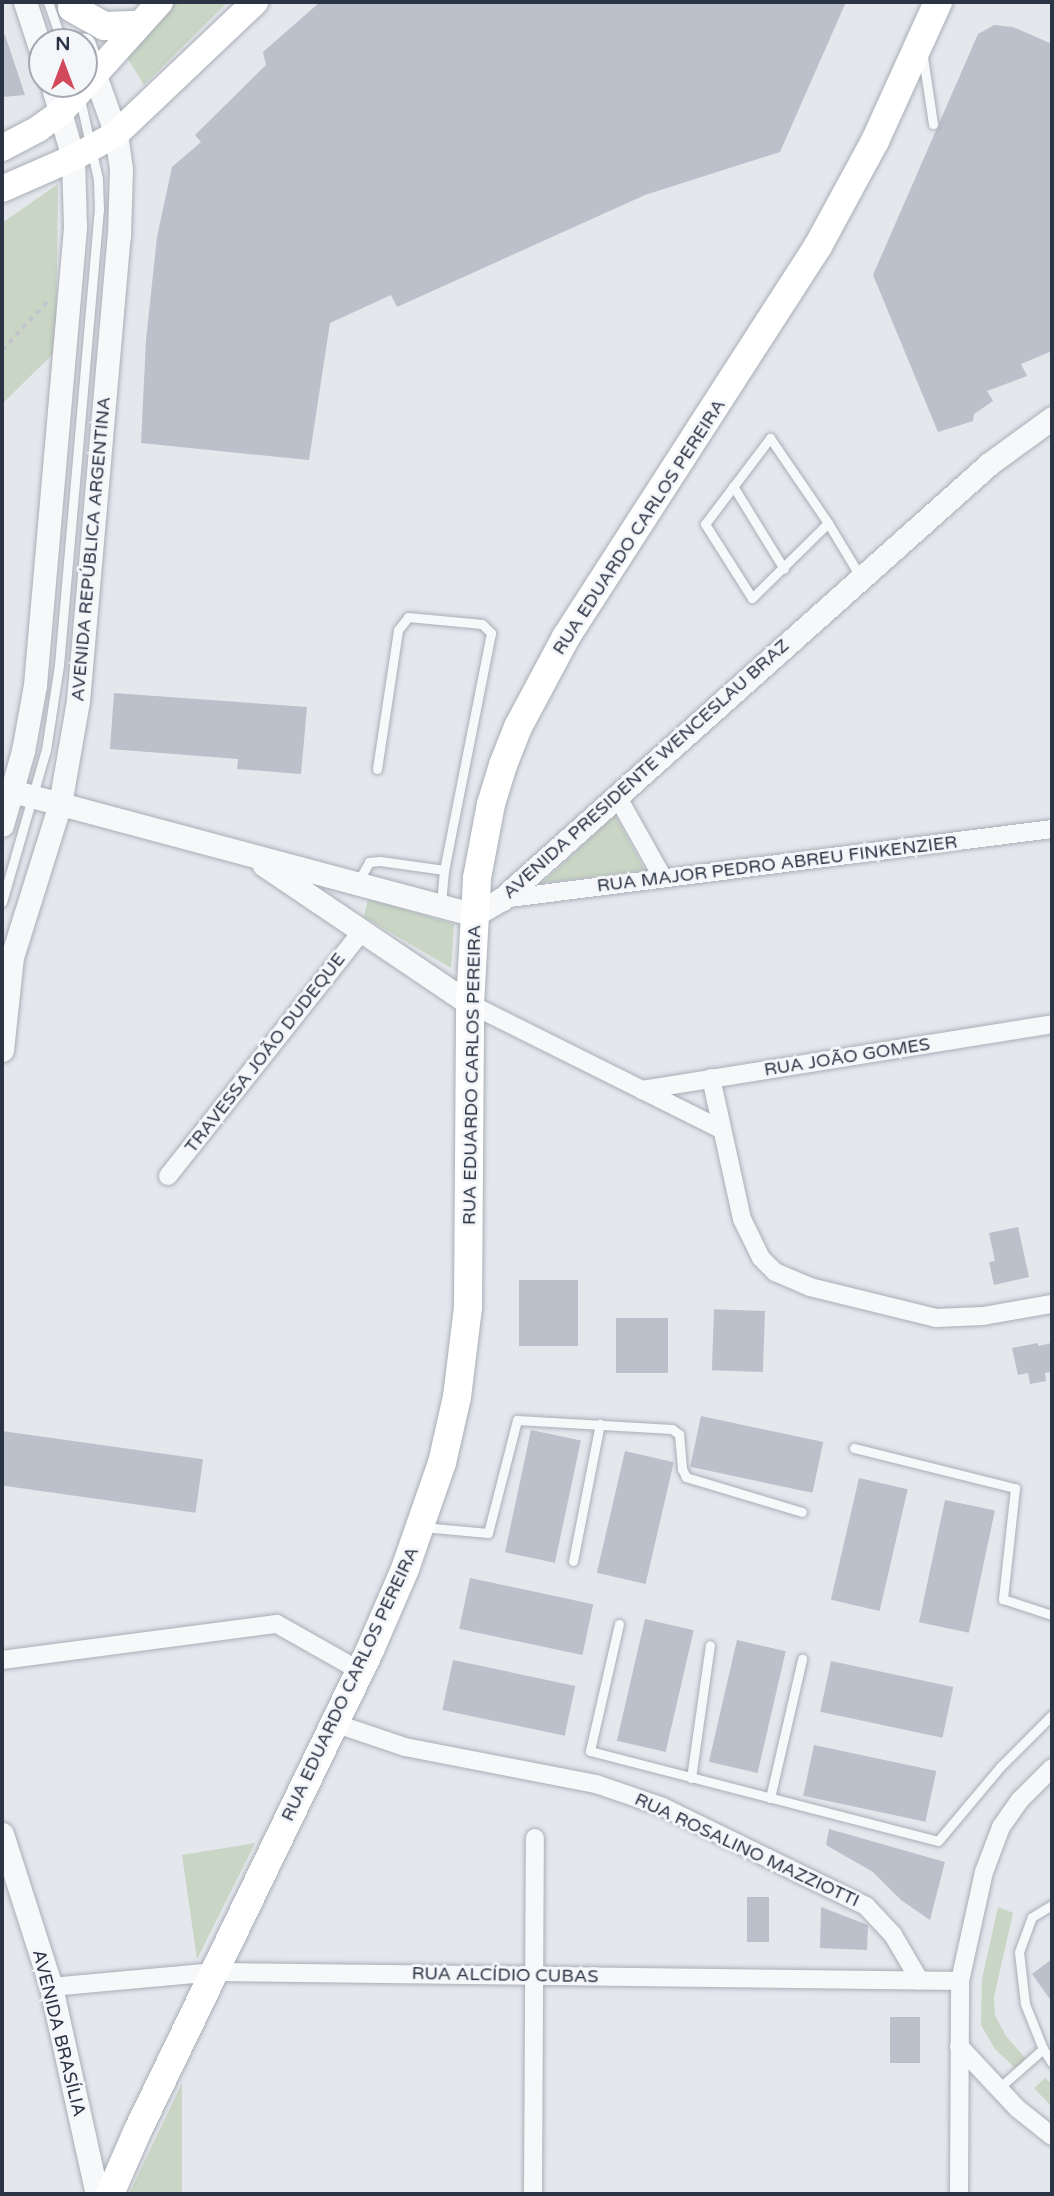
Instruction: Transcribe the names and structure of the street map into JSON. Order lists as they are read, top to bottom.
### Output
{
  "streets": {
    "main road": ["RUA EDUARDO CARLOS PEREIRA"],
    "street": [
      "AVENIDA REPÚBLICA ARGENTINA",
      "AVENIDA PRESIDENTE WENCESLAU BRAZ",
      "RUA MAJOR PEDRO ABREU FINKENZIER",
      "TRAVESSA JOÃO DUDEQUE",
      "RUA JOÃO GOMES",
      "RUA ROSALINO MAZZIOTTI",
      "RUA ALCÍDIO CUBAS",
      "AVENIDA BRASÍLIA"
    ]
  },
  "crossings": [
    ["RUA EDUARDO CARLOS PEREIRA", "AVENIDA PRESIDENTE WENCESLAU BRAZ"],
    ["RUA EDUARDO CARLOS PEREIRA", "RUA ROSALINO MAZZIOTTI"],
    ["RUA EDUARDO CARLOS PEREIRA", "RUA ALCÍDIO CUBAS"],
    ["AVENIDA PRESIDENTE WENCESLAU BRAZ", "RUA MAJOR PEDRO ABREU FINKENZIER"],
    ["RUA ROSALINO MAZZIOTTI", "RUA ALCÍDIO CUBAS"],
    ["RUA ALCÍDIO CUBAS", "AVENIDA BRASÍLIA"]
  ],
  "north": "top"
}
